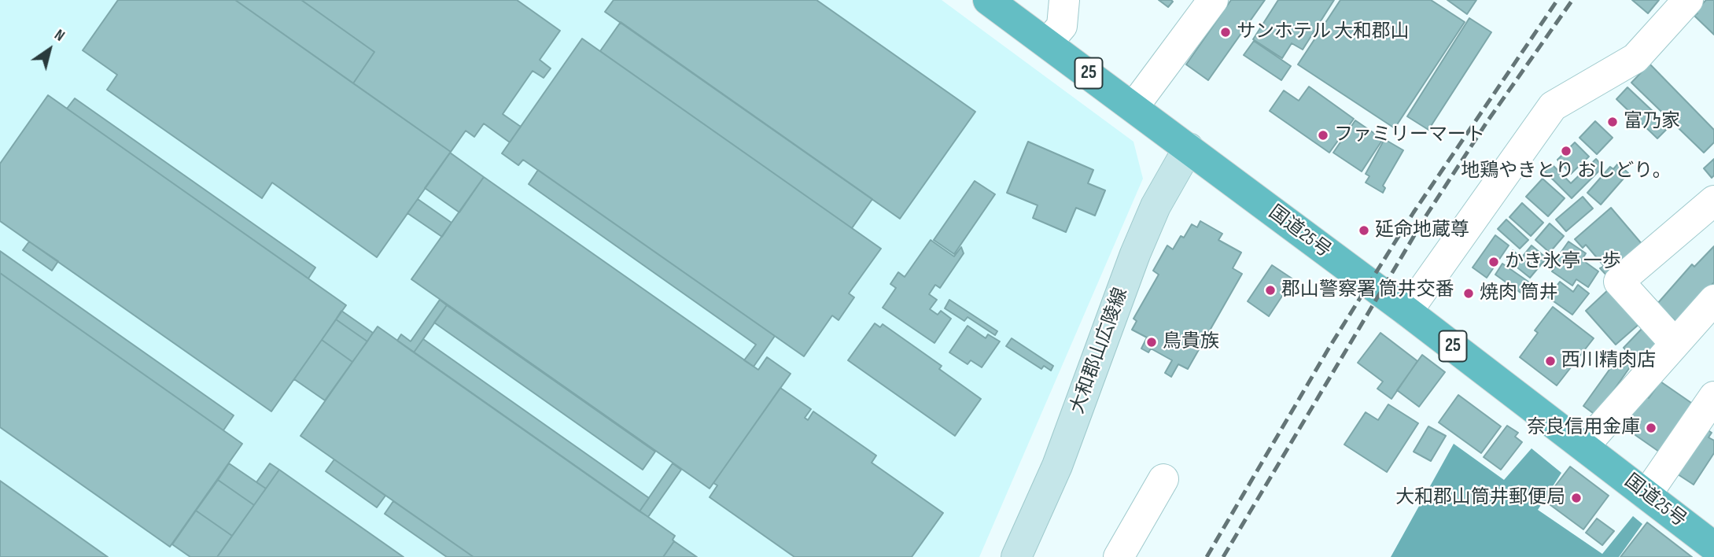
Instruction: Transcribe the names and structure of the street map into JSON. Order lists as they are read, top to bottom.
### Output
{
  "streets": {
    "highway": ["25", "国道25号"],
    "main road": ["大和郡山広陵線"]
  },
  "crossings": [
    ["国道25号", "大和郡山広陵線"]
  ],
  "places": [
    "サンホテル 大和郡山",
    "富乃家",
    "ファミリーマート",
    "地鶏やきとり おしどり。",
    "延命地蔵尊",
    "かき氷亭 一歩",
    "郡山警察署 筒井交番",
    "焼肉 筒井",
    "鳥貴族",
    "西川精肉店",
    "奈良信用金庫",
    "大和郡山筒井郵便局"
  ],
  "north": "top right"
}
